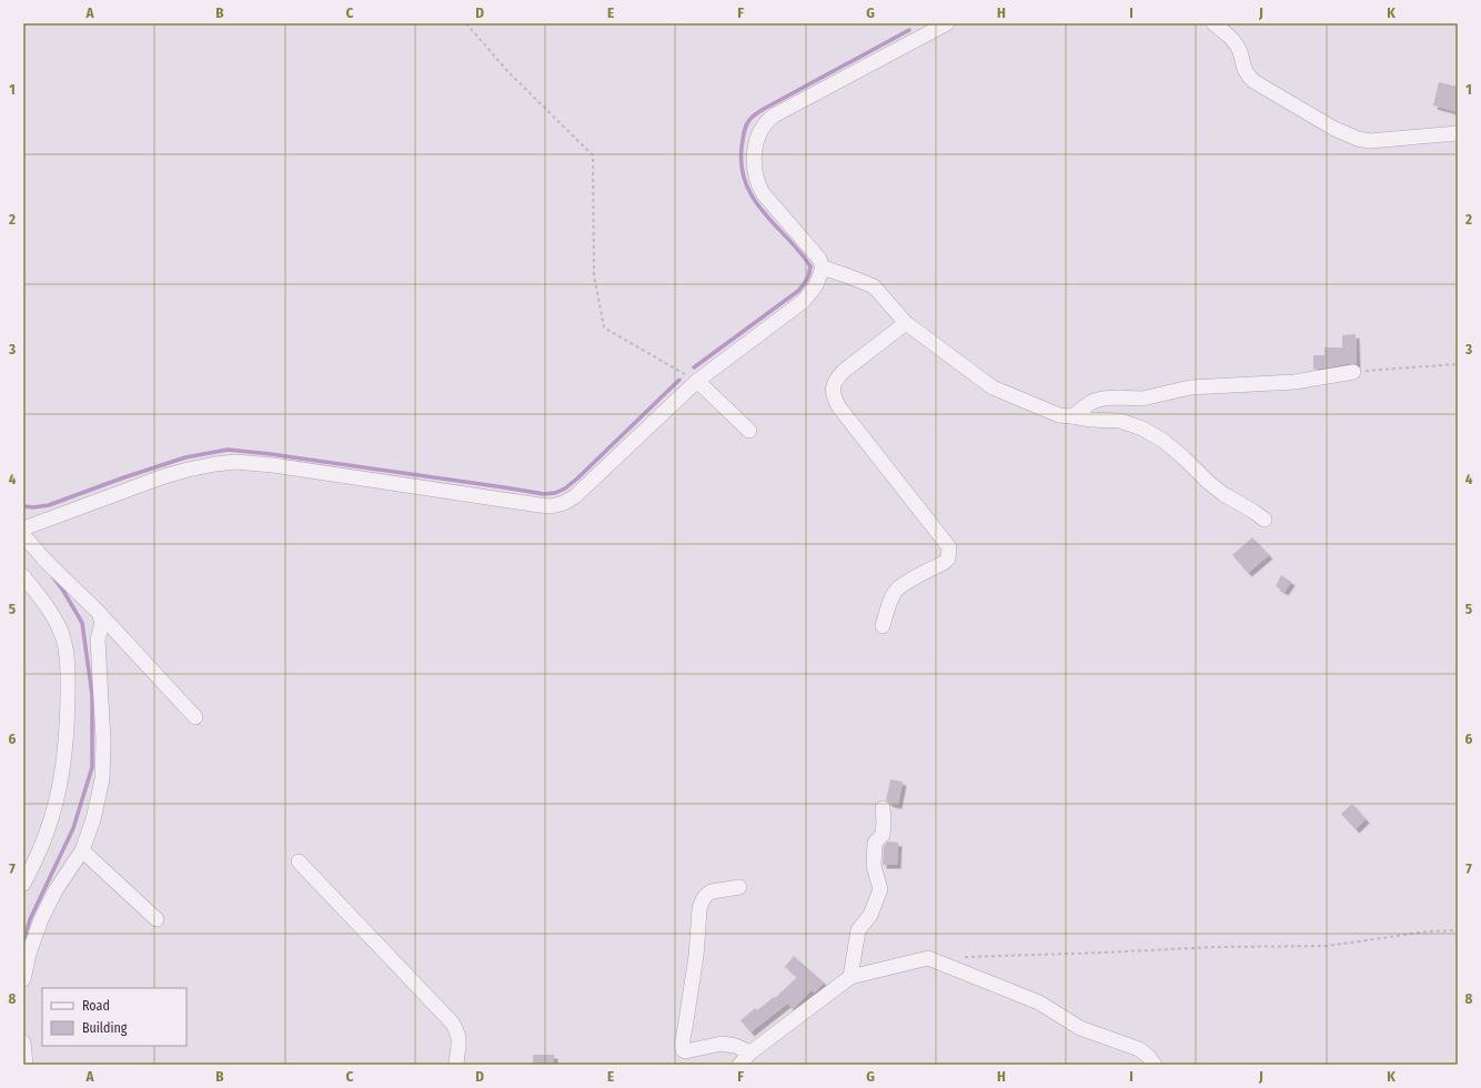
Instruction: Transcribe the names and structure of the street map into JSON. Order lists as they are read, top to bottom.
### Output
{
  "legend": ["Road", "Building"],
  "grid": {
    "columns": [
      "A",
      "B",
      "C",
      "D",
      "E",
      "F",
      "G",
      "H",
      "I",
      "J",
      "K"
    ],
    "rows": [
      "1",
      "2",
      "3",
      "4",
      "5",
      "6",
      "7",
      "8"
    ]
  }
}
